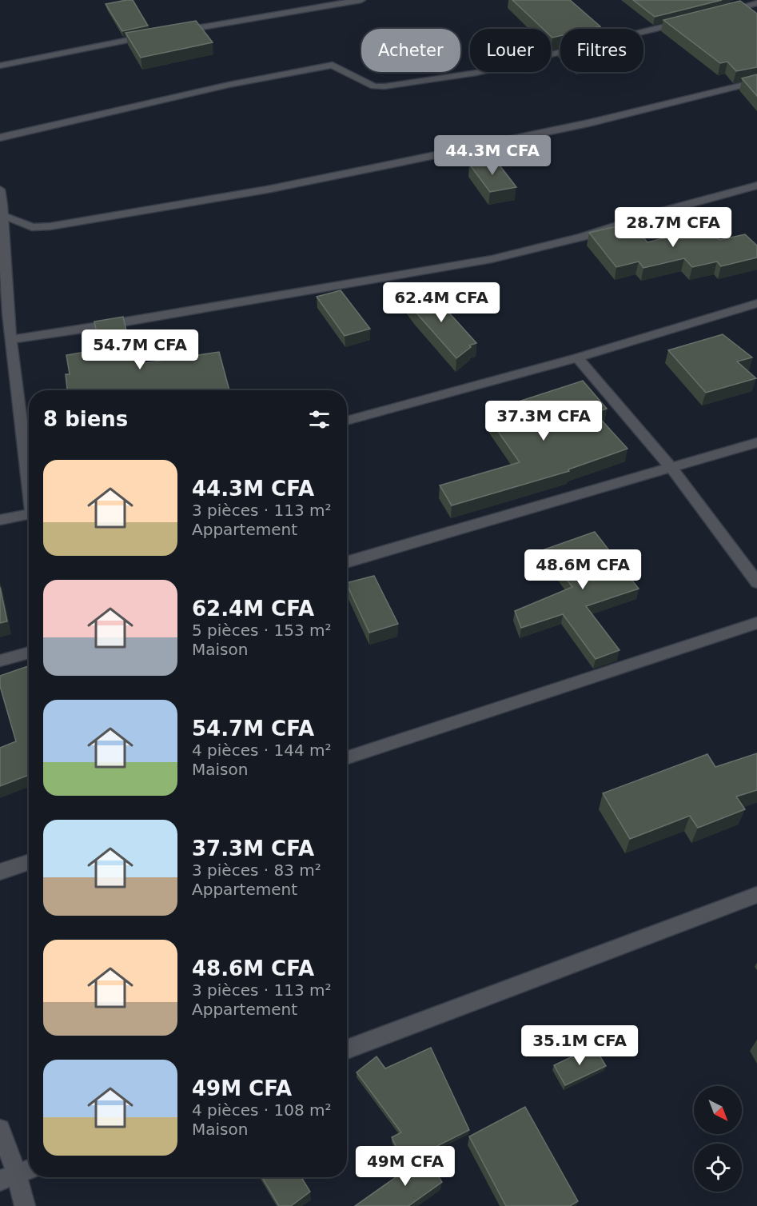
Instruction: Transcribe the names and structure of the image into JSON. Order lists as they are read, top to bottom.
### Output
{
  "north": "bottom right",
  "page": {
    "chip": ["Acheter", "Louer", "Filtres"],
    "price": [
      "44.3M CFA",
      "28.7M CFA",
      "62.4M CFA",
      "54.7M CFA",
      "37.3M CFA",
      "48.6M CFA",
      "35.1M CFA",
      "49M CFA"
    ],
    "heading": "8 biens",
    "list": [
      {
        "name": "44.3M CFA",
        "note": "3 pièces · 113 m² · Appartement"
      },
      {
        "name": "62.4M CFA",
        "note": "5 pièces · 153 m² · Maison"
      },
      {
        "name": "54.7M CFA",
        "note": "4 pièces · 144 m² · Maison"
      },
      {
        "name": "37.3M CFA",
        "note": "3 pièces · 83 m² · Appartement"
      },
      {
        "name": "48.6M CFA",
        "note": "3 pièces · 113 m² · Appartement"
      },
      {
        "name": "49M CFA",
        "note": "4 pièces · 108 m² · Maison"
      }
    ]
  }
}
